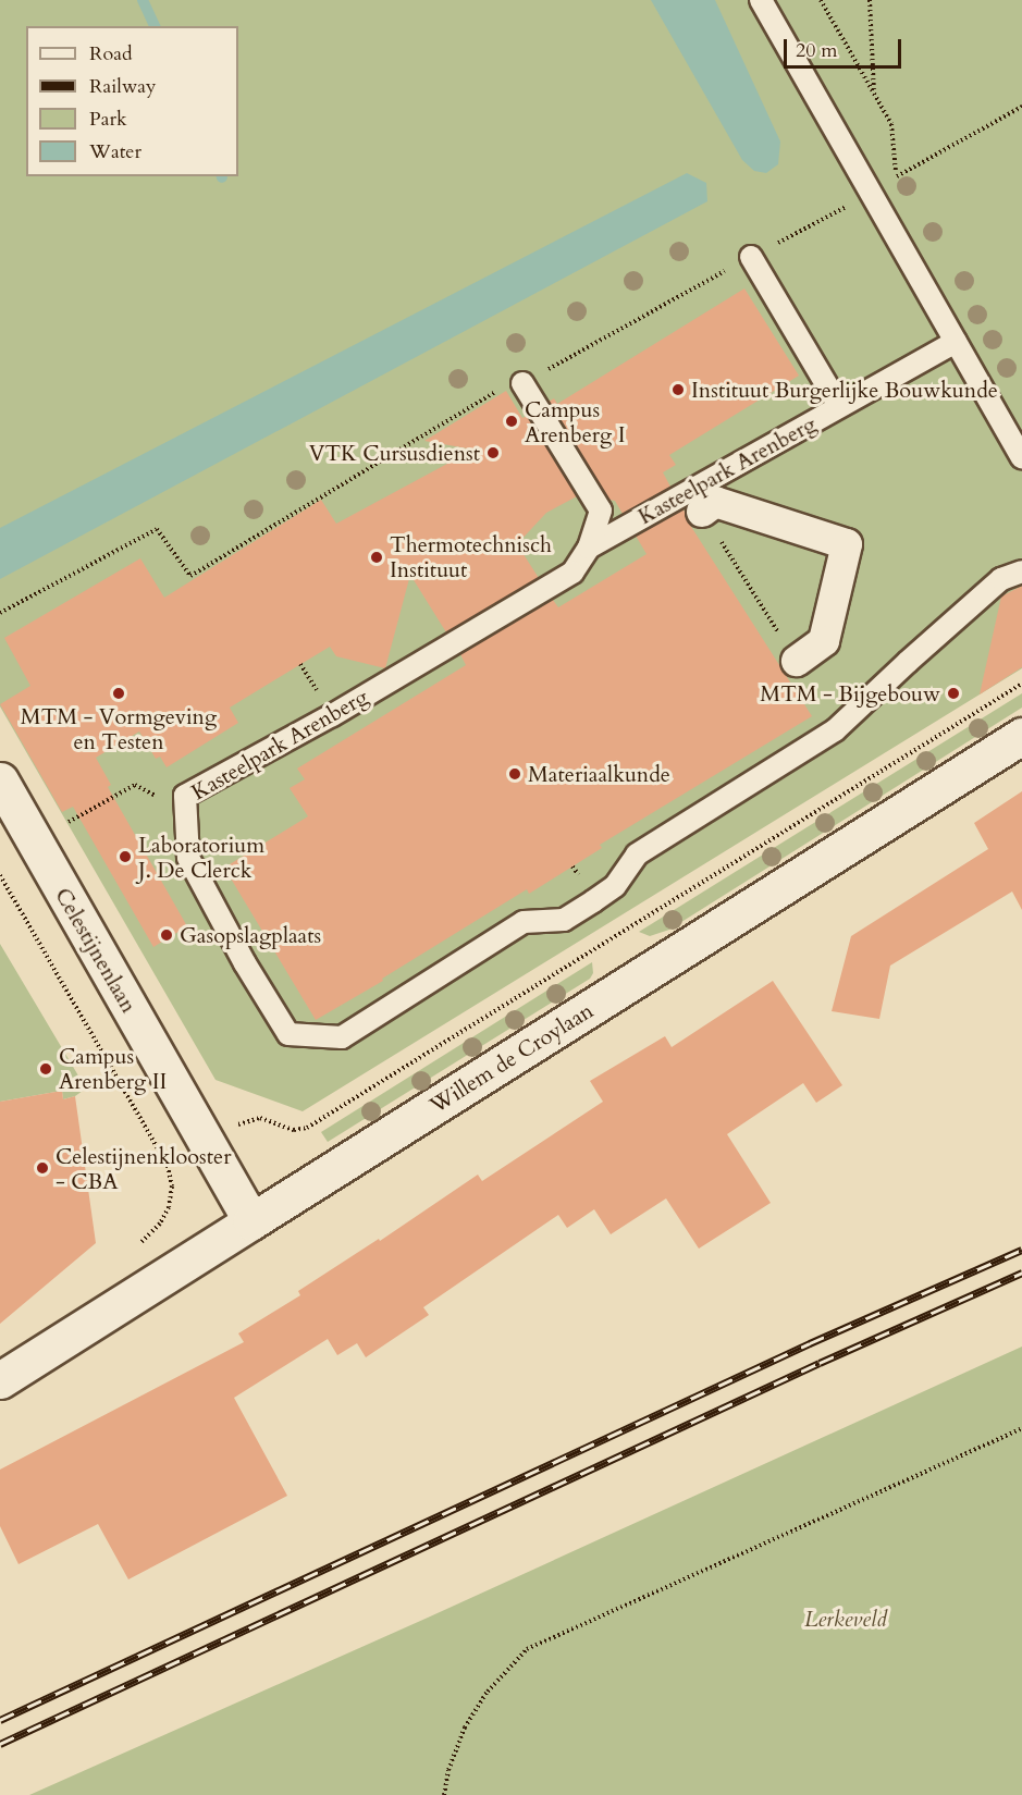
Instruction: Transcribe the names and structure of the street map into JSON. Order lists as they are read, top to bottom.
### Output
{
  "streets": {
    "street": ["Celestijnenlaan", "Willem de Croylaan"],
    "lane": ["Kasteelpark Arenberg"]
  },
  "crossings": [
    ["Celestijnenlaan", "Willem de Croylaan"]
  ],
  "parks": ["Lerkeveld"],
  "places": [
    "Instituut Burgerlijke Bouwkunde",
    "Campus Arenberg I",
    "VTK Cursusdienst",
    "Thermotechnisch Instituut",
    "MTM - Vormgeving en Testen",
    "MTM - Bijgebouw",
    "Materiaalkunde",
    "Laboratorium J. De Clerck",
    "Gasopslagplaats",
    "Campus Arenberg II",
    "Celestijnenklooster - CBA"
  ],
  "legend": [
    "Road",
    "Railway",
    "Park",
    "Water"
  ],
  "scale_bar": "20 m"
}
